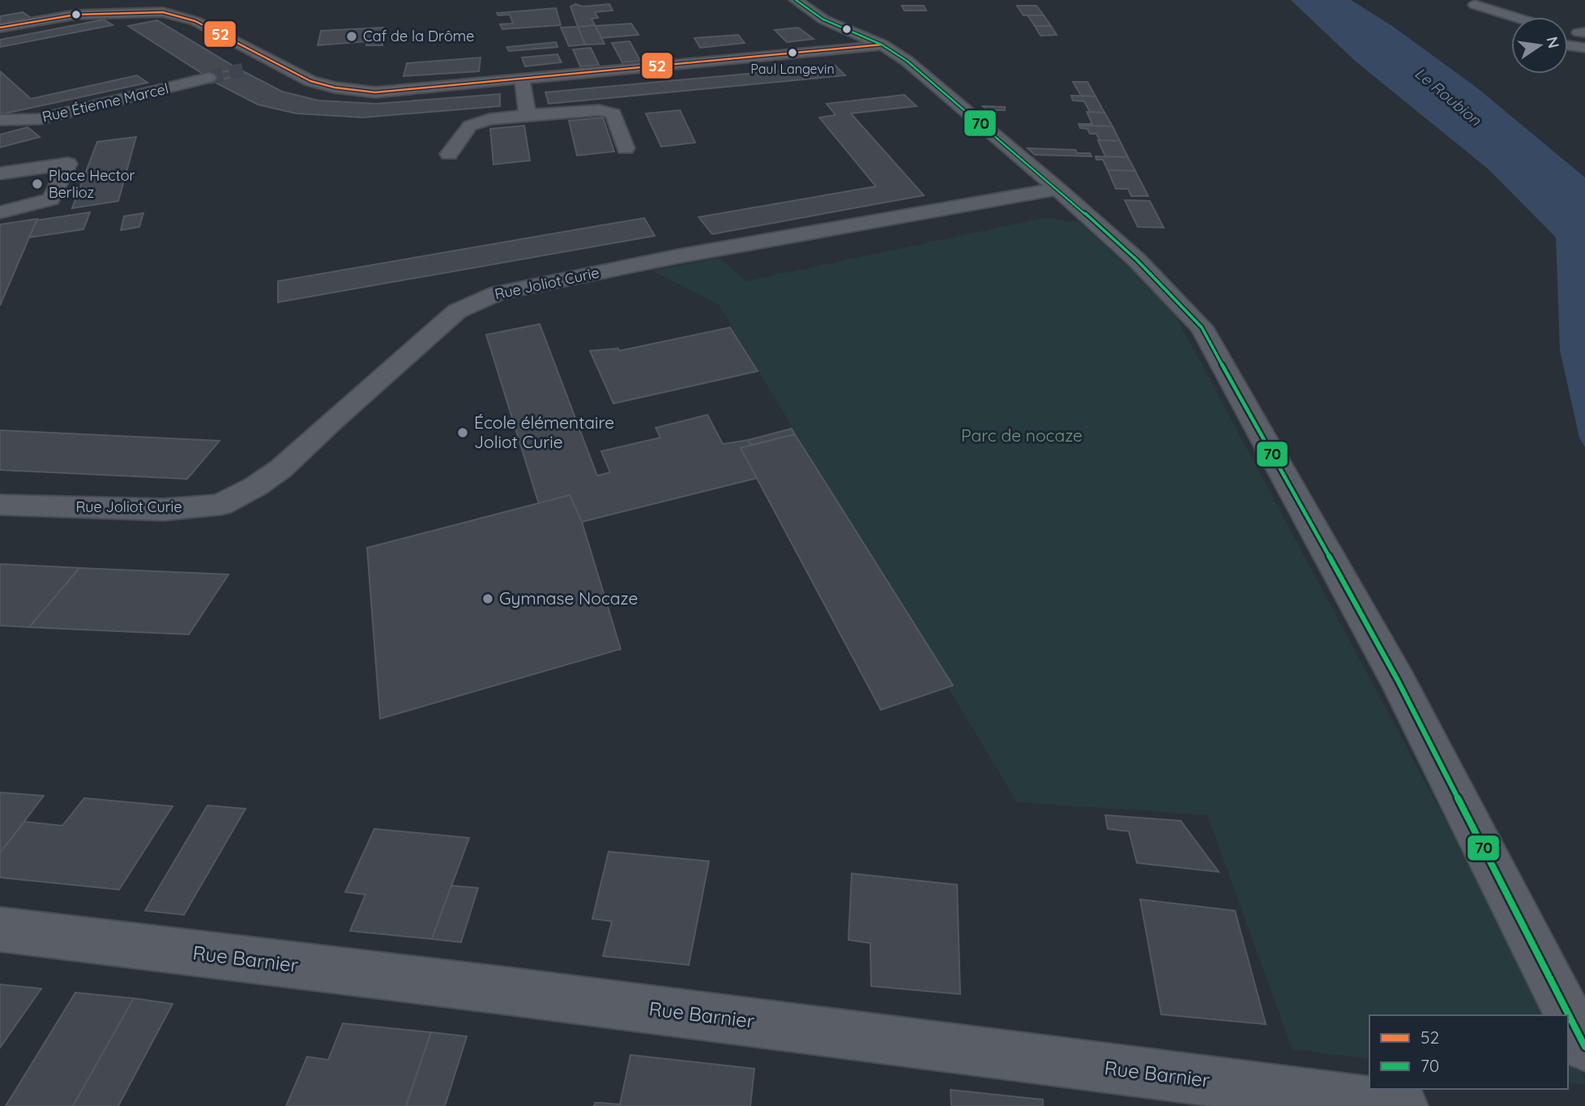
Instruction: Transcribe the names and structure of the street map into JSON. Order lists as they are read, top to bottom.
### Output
{
  "streets": {
    "street": ["Rue Étienne Marcel", "Rue Joliot Curie", "Rue Barnier"]
  },
  "water": ["Le Roubion"],
  "parks": ["Parc de nocaze"],
  "places": [
    "Caf de la Drôme",
    "Paul Langevin",
    "Place Hector Berlioz",
    "École élémentaire Joliot Curie",
    "Gymnase Nocaze"
  ],
  "lines": ["transit line 70", "transit line 52"],
  "legend": ["52", "70"],
  "north": "right"
}
